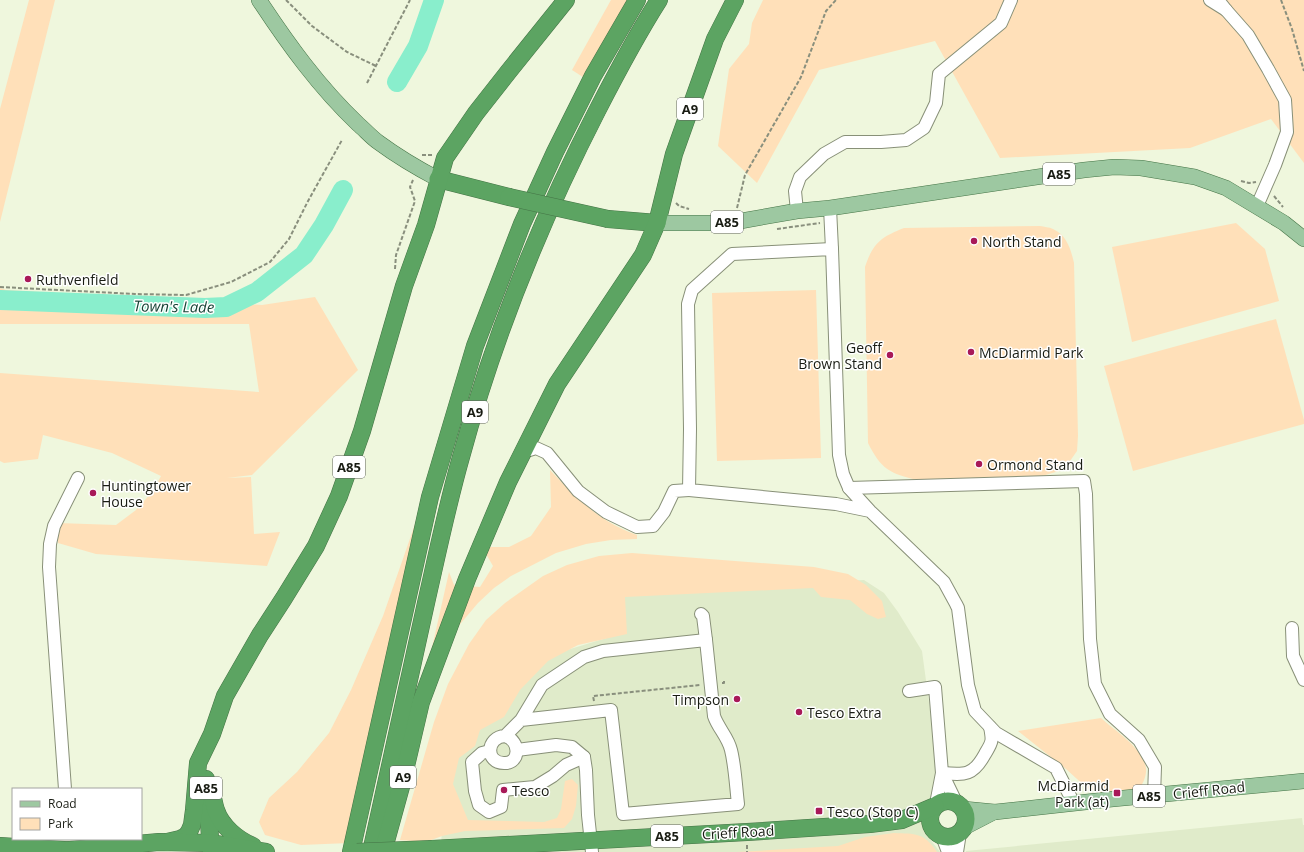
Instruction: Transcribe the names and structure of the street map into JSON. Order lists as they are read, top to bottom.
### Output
{
  "streets": {
    "highway": ["A9", "A85", "Crieff Road"]
  },
  "crossings": [
    ["A9", "A85"]
  ],
  "water": ["Town's Lade"],
  "places": {
    "other": [
      "North Stand",
      "Ruthvenfield",
      "McDiarmid Park",
      "Geoff Brown Stand",
      "Ormond Stand",
      "Huntingtower House",
      "Timpson",
      "Tesco Extra",
      "Tesco"
    ],
    "transit": ["McDiarmid Park (at)", "Tesco (Stop C)"]
  },
  "legend": ["Road", "Park"]
}
